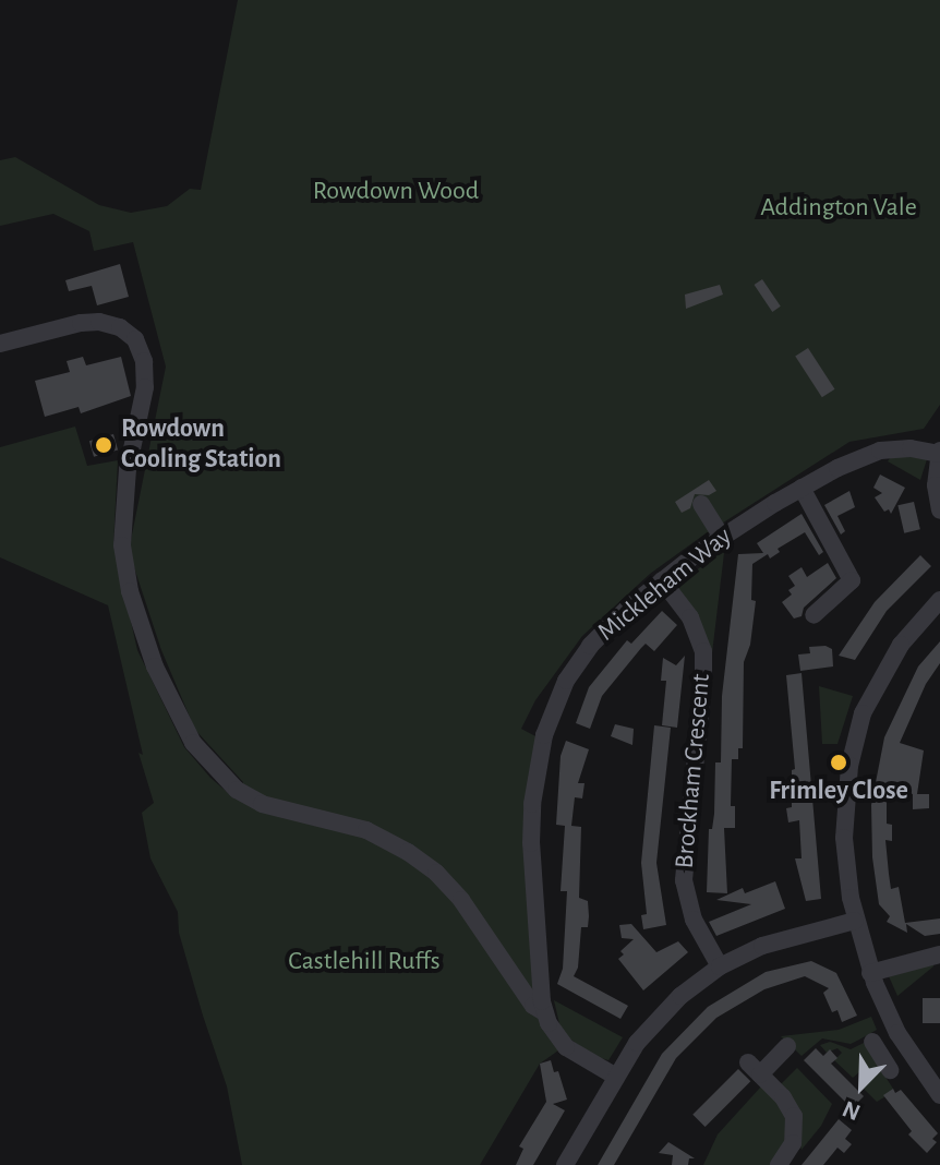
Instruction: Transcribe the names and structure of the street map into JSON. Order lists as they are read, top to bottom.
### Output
{
  "streets": {
    "street": ["Mickleham Way", "Brockham Crescent"]
  },
  "crossings": [
    ["Mickleham Way", "Brockham Crescent"]
  ],
  "parks": ["Rowdown Wood", "Addington Vale", "Castlehill Ruffs"],
  "places": ["Rowdown Cooling Station", "Frimley Close"],
  "north": "bottom left"
}
